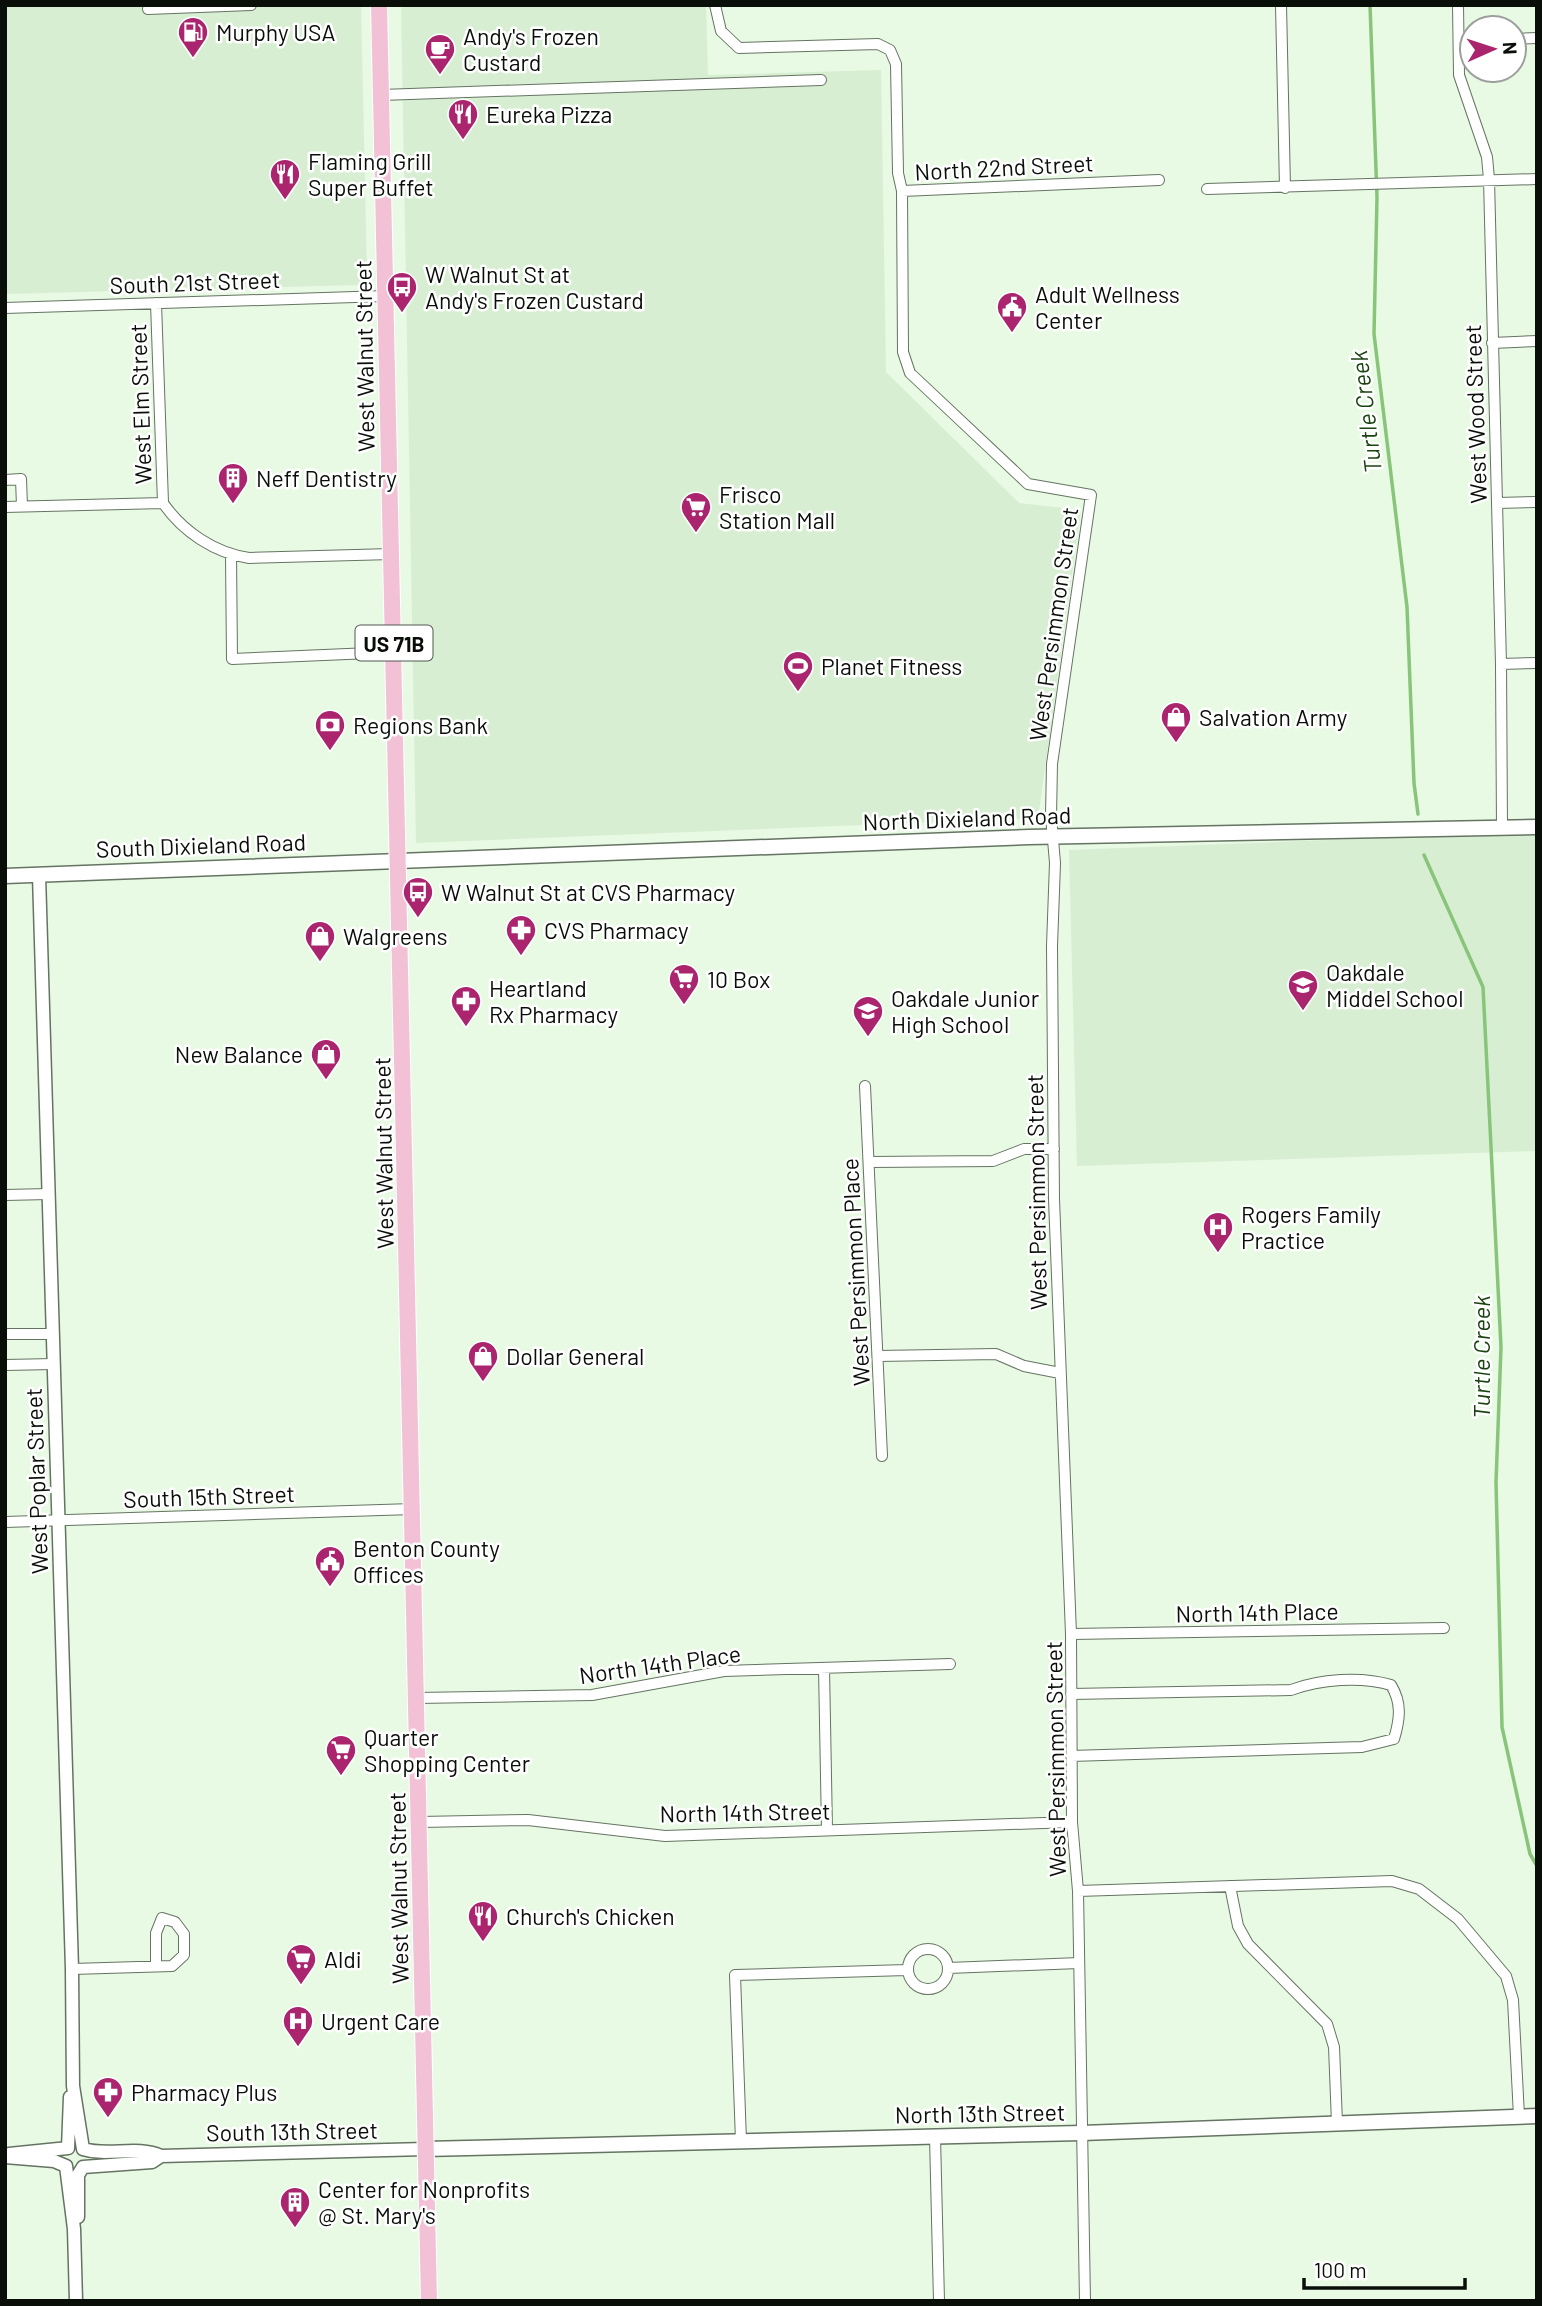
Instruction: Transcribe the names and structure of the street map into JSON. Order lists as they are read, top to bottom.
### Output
{
  "streets": {
    "main road": [
      "West Walnut Street",
      "US 71B",
      "North Dixieland Road",
      "South Dixieland Road",
      "North 13th Street"
    ],
    "street": [
      "North 22nd Street",
      "South 21st Street",
      "West Elm Street",
      "West Wood Street",
      "West Persimmon Street",
      "West Persimmon Place",
      "West Poplar Street",
      "South 15th Street",
      "North 14th Place",
      "North 14th Street",
      "South 13th Street"
    ]
  },
  "crossings": [
    ["North 22nd Street", "West Persimmon Street"],
    ["South 21st Street", "West Walnut Street"],
    ["South 21st Street", "West Elm Street"],
    ["West Walnut Street", "North Dixieland Road"],
    ["West Walnut Street", "South Dixieland Road"],
    ["West Walnut Street", "South 15th Street"],
    ["West Walnut Street", "North 14th Place"],
    ["West Walnut Street", "North 14th Street"],
    ["West Walnut Street", "North 13th Street"],
    ["West Walnut Street", "South 13th Street"],
    ["West Wood Street", "North Dixieland Road"],
    ["West Persimmon Street", "North Dixieland Road"],
    ["West Persimmon Street", "North 14th Place"],
    ["West Persimmon Street", "North 14th Street"],
    ["West Persimmon Street", "North 13th Street"],
    ["North Dixieland Road", "South Dixieland Road"],
    ["South Dixieland Road", "West Poplar Street"],
    ["West Poplar Street", "South 15th Street"],
    ["West Poplar Street", "South 13th Street"],
    ["North 13th Street", "South 13th Street"]
  ],
  "water": ["Turtle Creek"],
  "places": {
    "fuel station": ["Murphy USA"],
    "cafe": ["Andy's Frozen Custard"],
    "restaurant": ["Eureka Pizza", "Flaming Grill Super Buffet", "Church's Chicken"],
    "bus stop": ["W Walnut St at Andy's Frozen Custard", "W Walnut St at CVS Pharmacy"],
    "public building": ["Adult Wellness Center", "Benton County Offices"],
    "building": ["Neff Dentistry", "Center for Nonprofits @ St. Mary's"],
    "supermarket": [
      "Frisco Station Mall",
      "10 Box",
      "Quarter Shopping Center",
      "Aldi"
    ],
    "sports": ["Planet Fitness"],
    "shop": [
      "Salvation Army",
      "Walgreens",
      "New Balance",
      "Dollar General"
    ],
    "bank": ["Regions Bank"],
    "pharmacy": ["CVS Pharmacy", "Heartland Rx Pharmacy", "Pharmacy Plus"],
    "school or university": ["Oakdale Middel School", "Oakdale Junior High School"],
    "hospital": ["Rogers Family Practice", "Urgent Care"]
  },
  "scale_bar": "100 m",
  "north": "right"
}
